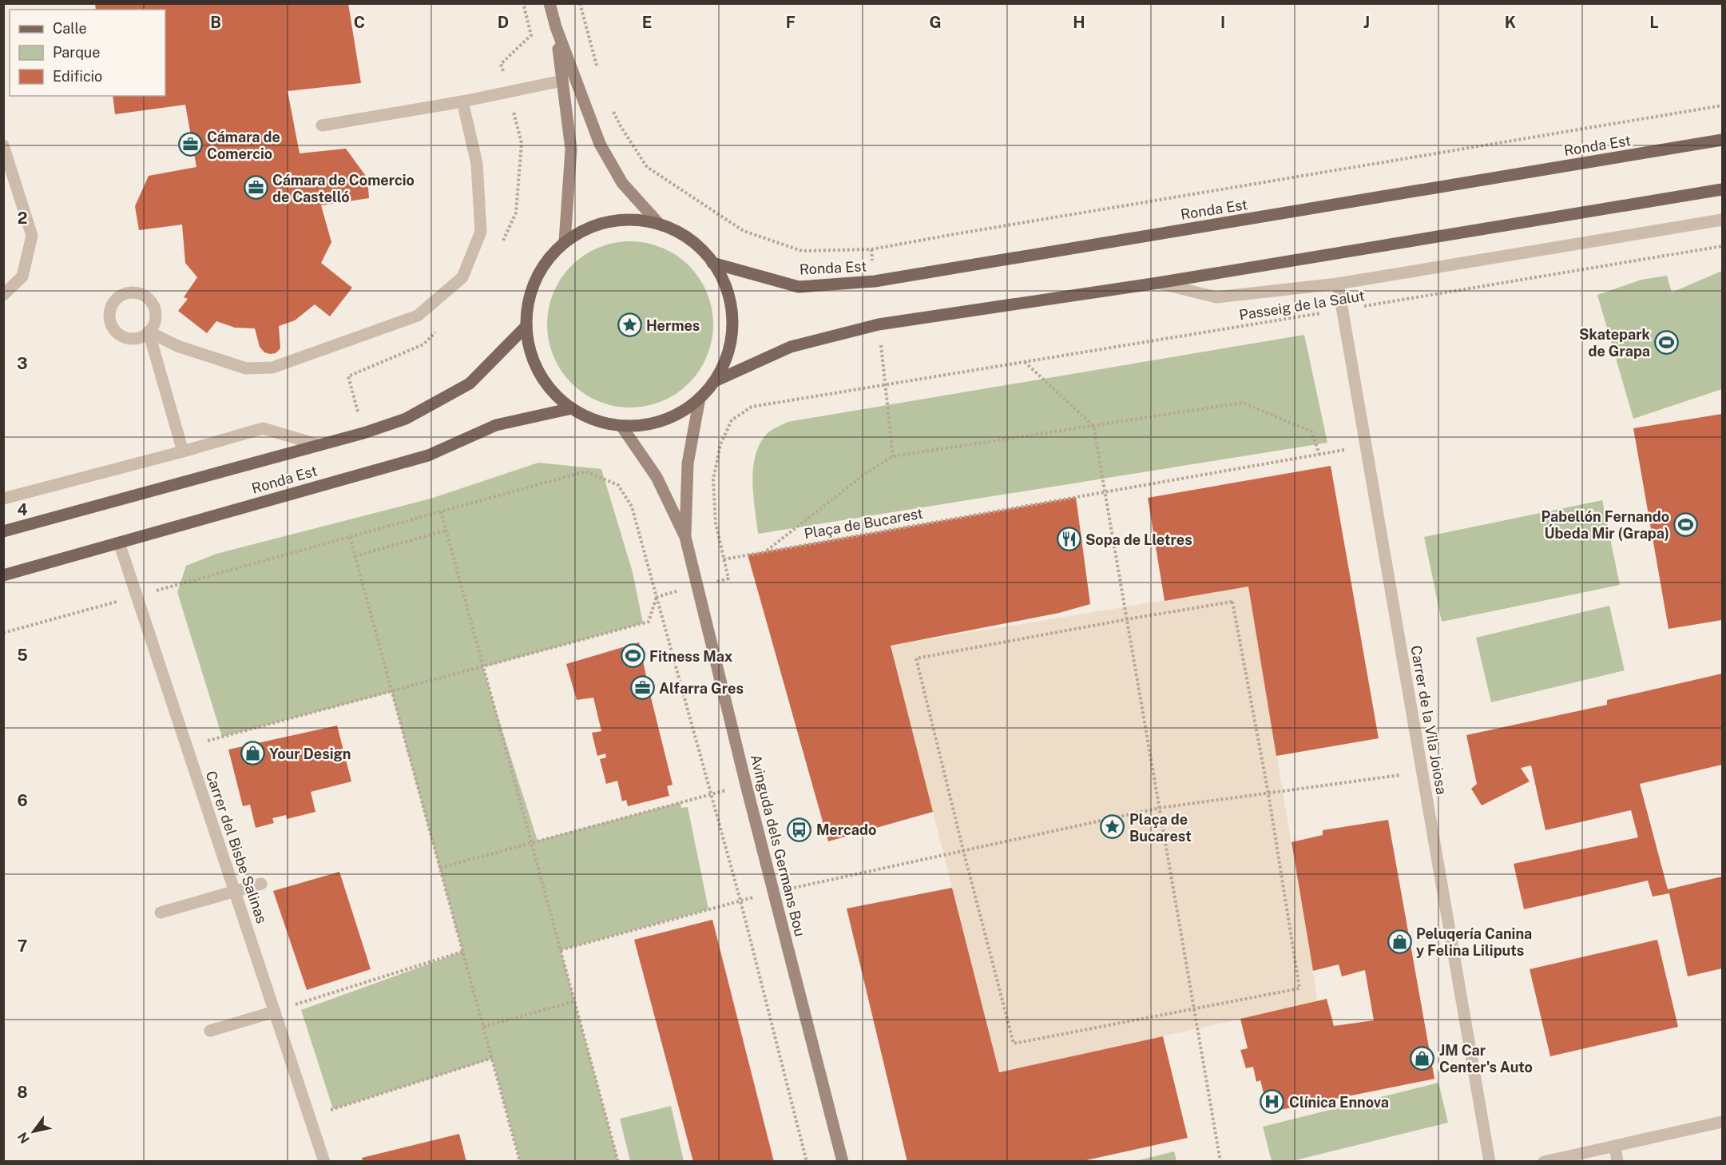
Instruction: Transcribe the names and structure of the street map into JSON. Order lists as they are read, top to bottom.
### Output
{
  "streets": {
    "main road": ["Ronda Est"],
    "street": ["Carrer de la Vila Joiosa", "Avinguda dels Germans Bou", "Carrer del Bisbe Salinas"],
    "path": ["Passeig de la Salut", "Plaça de Bucarest"]
  },
  "crossings": [
    ["Ronda Est", "Carrer del Bisbe Salinas"],
    ["Passeig de la Salut", "Plaça de Bucarest"],
    ["Passeig de la Salut", "Carrer de la Vila Joiosa"],
    ["Passeig de la Salut", "Avinguda dels Germans Bou"],
    ["Plaça de Bucarest", "Carrer de la Vila Joiosa"]
  ],
  "places": {
    "office": ["Cámara de Comercio", "Cámara de Comercio de Castelló", "Alfarra Gres"],
    "place": ["Hermes", "Plaça de Bucarest"],
    "sports": ["Skatepark de Grapa", "Pabellón Fernando Úbeda Mir (Grapa)", "Fitness Max"],
    "restaurant": ["Sopa de Lletres"],
    "shop": ["Your Design", "Peluqería Canina y Felina Liliputs", "JM Car Center's Auto"],
    "bus stop": ["Mercado"],
    "hospital": ["Clínica Ennova"]
  },
  "legend": ["Calle", "Parque", "Edificio"],
  "north": "bottom left",
  "grid": {
    "columns": [
      "B",
      "C",
      "D",
      "E",
      "F",
      "G",
      "H",
      "I",
      "J",
      "K",
      "L"
    ],
    "rows": [
      "2",
      "3",
      "4",
      "5",
      "6",
      "7",
      "8"
    ]
  }
}
